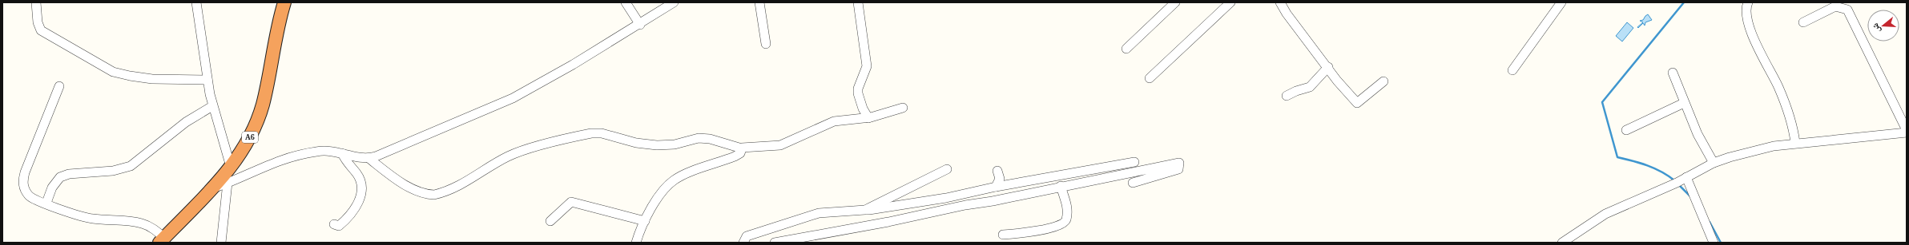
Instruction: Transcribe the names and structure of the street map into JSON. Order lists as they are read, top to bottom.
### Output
{
  "streets": {
    "highway": ["A6"]
  },
  "north": "left"
}
